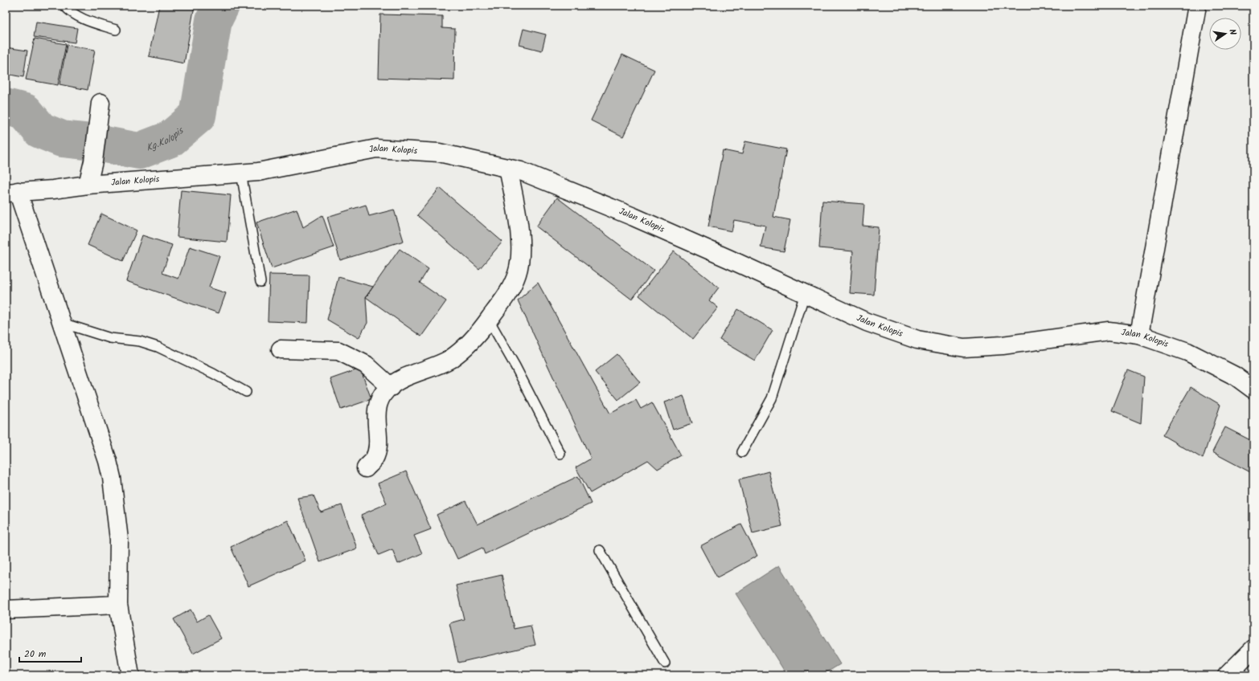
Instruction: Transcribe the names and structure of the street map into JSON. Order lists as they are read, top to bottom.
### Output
{
  "streets": {
    "street": ["Jalan Kolopis"]
  },
  "water": ["Kg.Kolopis"],
  "scale_bar": "20 m",
  "north": "right"
}
